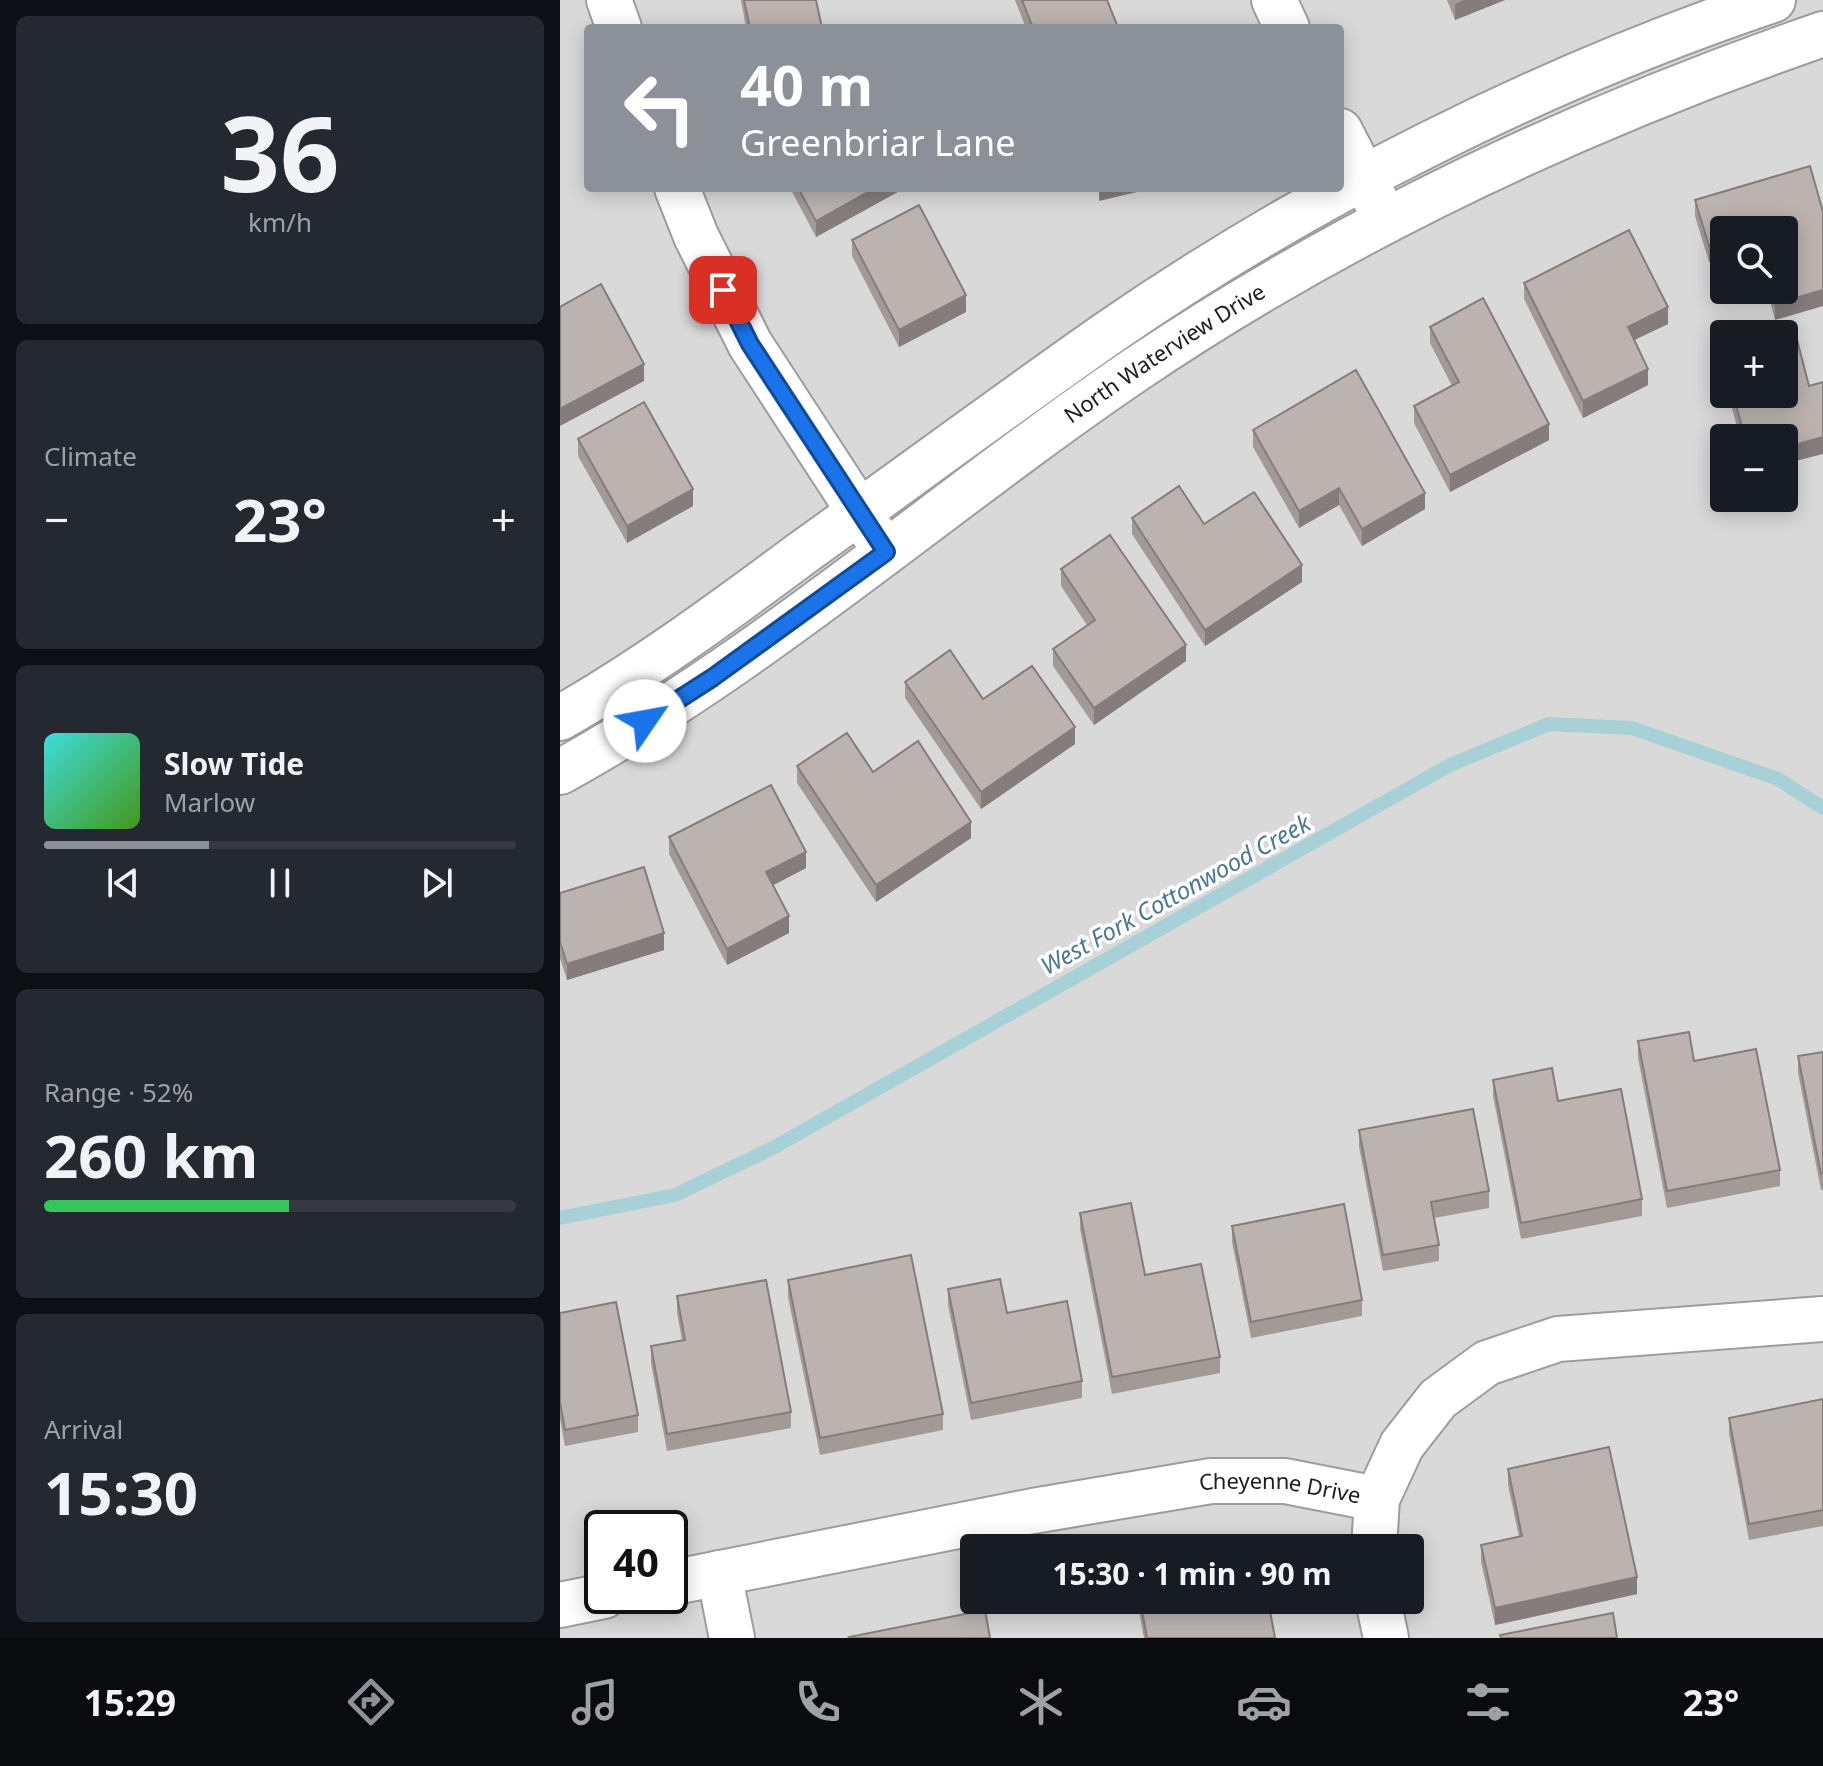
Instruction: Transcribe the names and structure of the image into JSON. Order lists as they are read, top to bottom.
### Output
{
  "streets": {
    "street": ["North Waterview Drive", "Cheyenne Drive"]
  },
  "water": ["West Fork Cottonwood Creek"],
  "page": {
    "tile": [
      ["36", "km/h"],
      "Climate",
      ["Range · 52%", "260 km"],
      ["Arrival", "15:30"]
    ],
    "turn": ["40 m", "Greenbriar Lane"],
    "map_buttons": ["+", "−"],
    "heat": ["−", "23°", "+"],
    "song": ["Slow Tide", "Marlow"],
    "limit": "40",
    "trip": "15:30 · 1 min · 90 m",
    "tabs": ["15:29", "23°"]
  }
}
